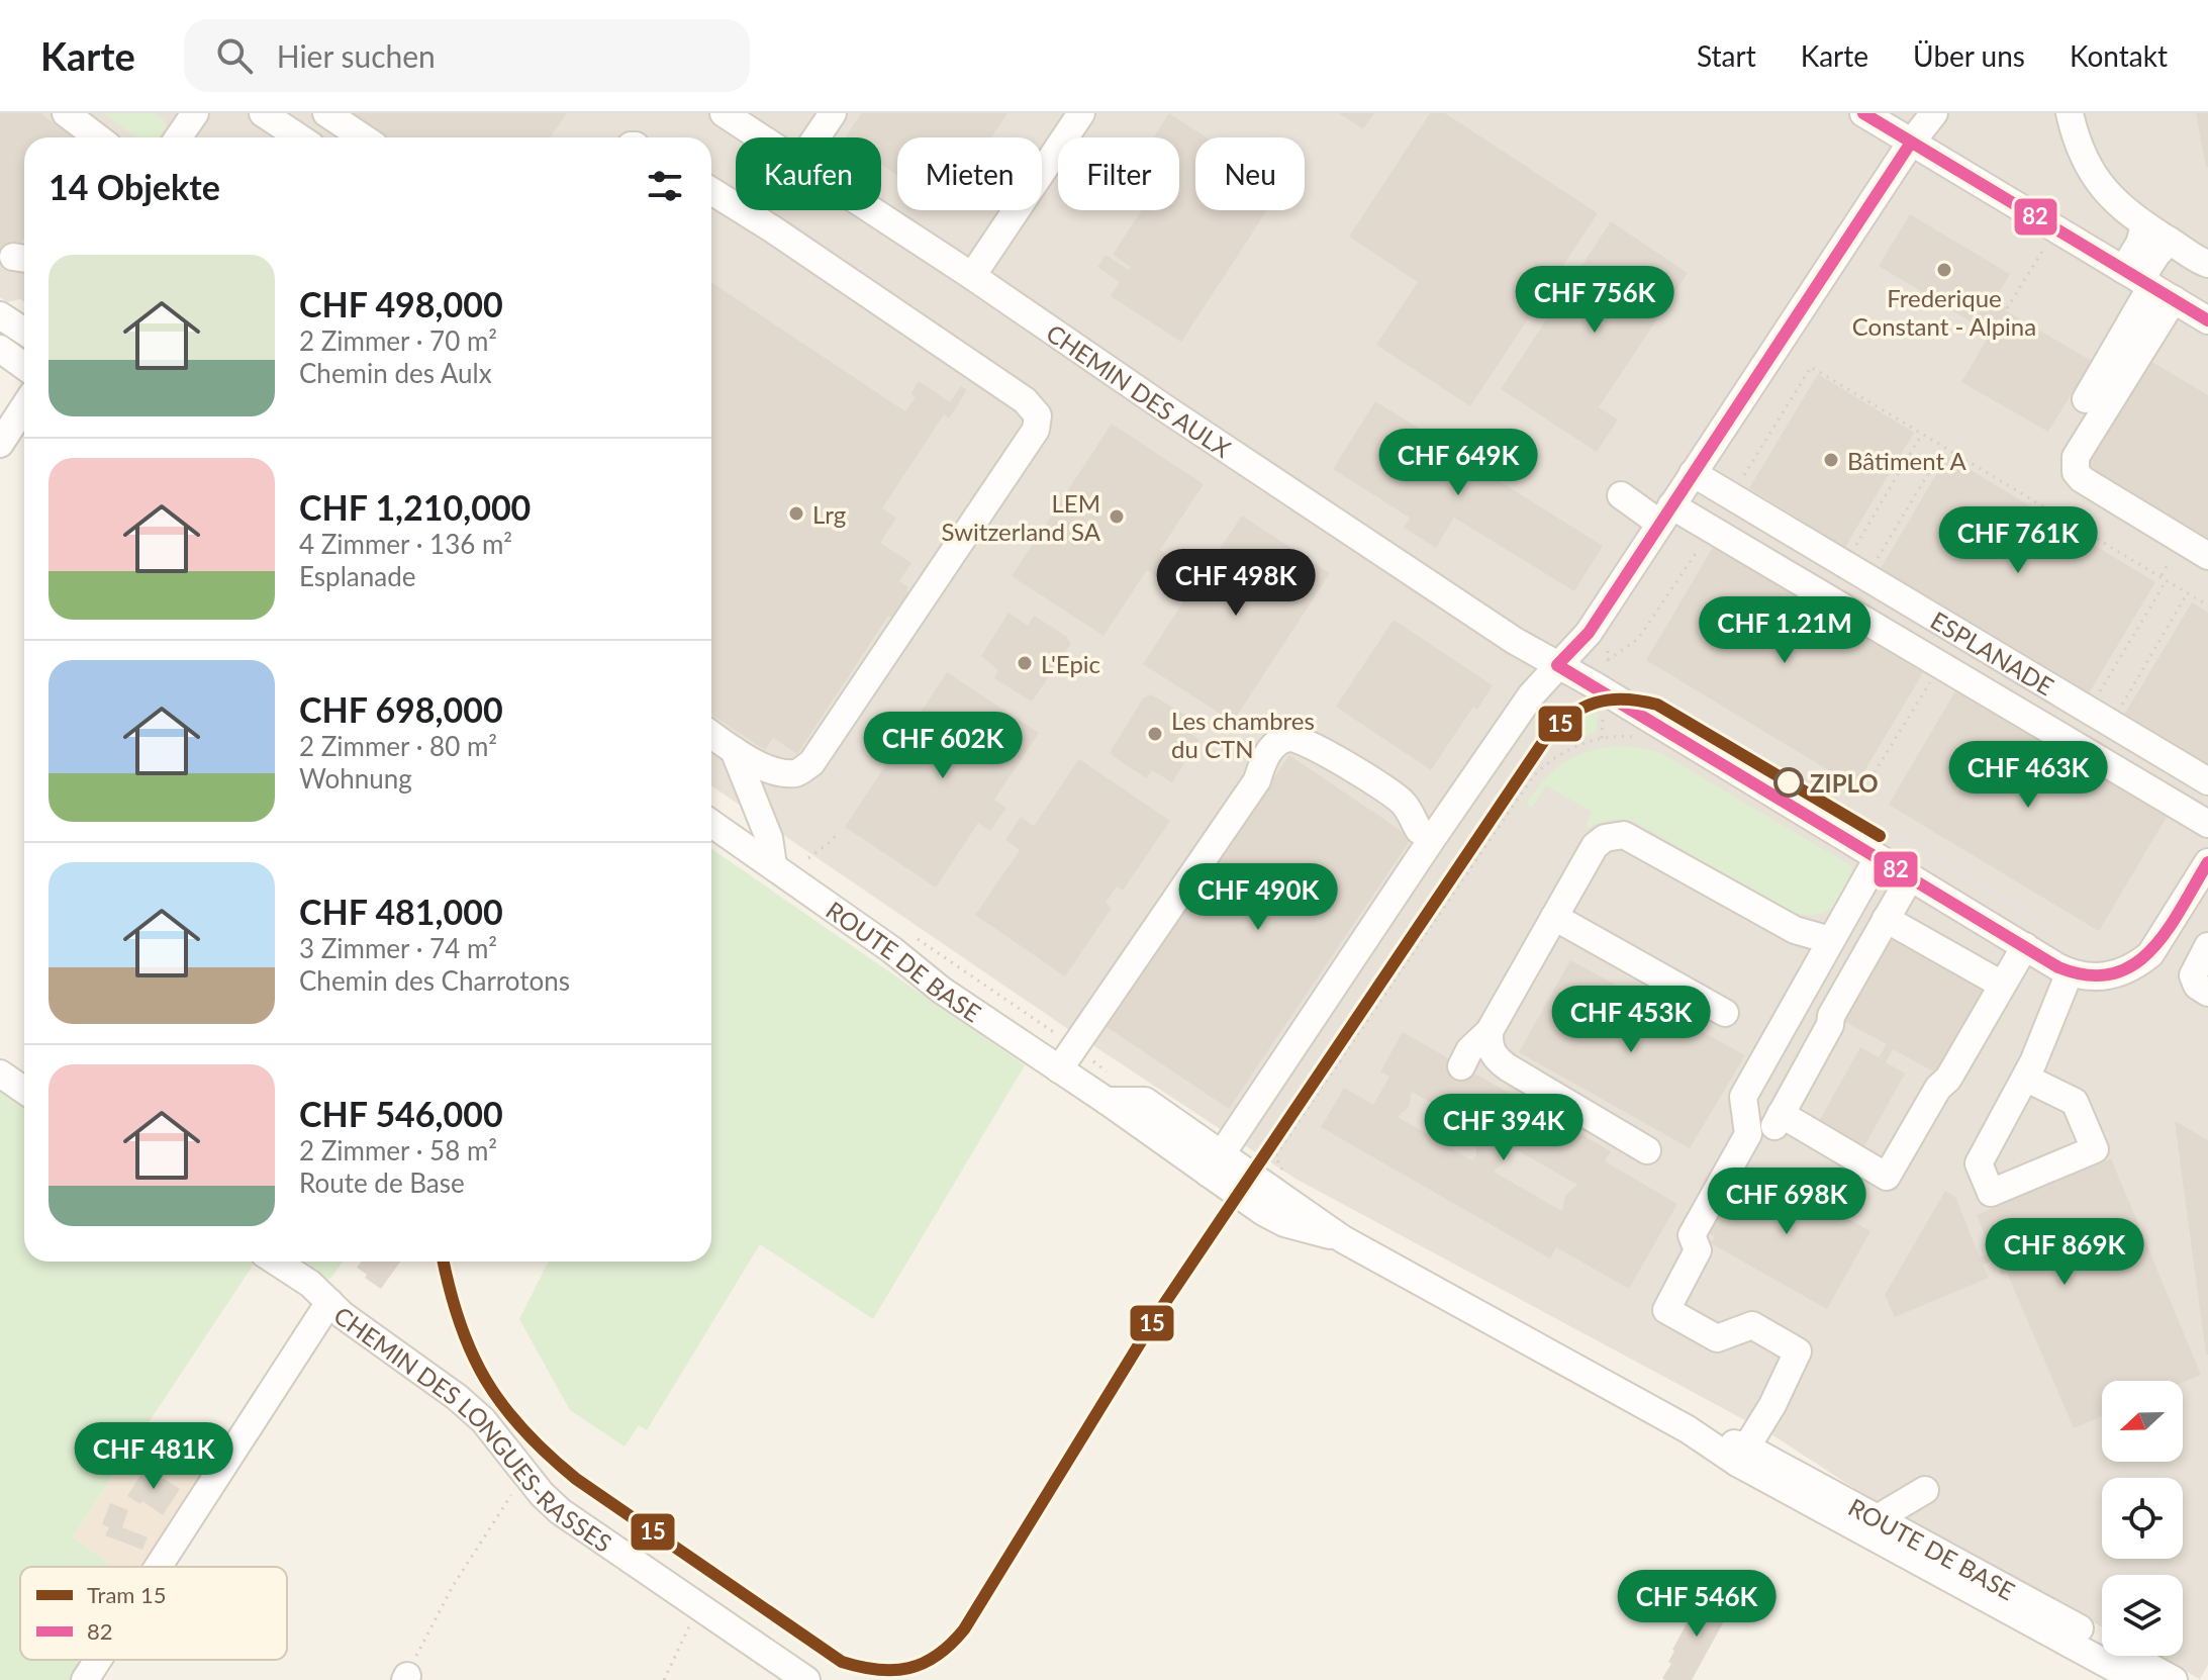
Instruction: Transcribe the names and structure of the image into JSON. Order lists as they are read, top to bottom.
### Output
{
  "streets": {
    "street": [
      "CHEMIN DES AULX",
      "ESPLANADE",
      "ROUTE DE BASE",
      "CHEMIN DES LONGUES-RASSES"
    ]
  },
  "places": [
    "Frederique Constant - Alpina",
    "Bâtiment A",
    "Lrg",
    "LEM Switzerland SA",
    "L'Epic",
    "Les chambres du CTN",
    "ZIPLO"
  ],
  "lines": ["transit line 82", "tram line 15"],
  "legend": ["Tram 15", "82"],
  "north": "left",
  "page": {
    "header": "Karte",
    "search": "Hier suchen",
    "nav": [
      "Start",
      "Karte",
      "Über uns",
      "Kontakt"
    ],
    "chip": [
      "Kaufen",
      "Mieten",
      "Filter",
      "Neu"
    ],
    "heading": "14 Objekte",
    "list": [
      {
        "name": "CHF 498,000",
        "note": "2 Zimmer · 70 m² · Chemin des Aulx"
      },
      {
        "name": "CHF 1,210,000",
        "note": "4 Zimmer · 136 m² · Esplanade"
      },
      {
        "name": "CHF 698,000",
        "note": "2 Zimmer · 80 m² · Wohnung"
      },
      {
        "name": "CHF 481,000",
        "note": "3 Zimmer · 74 m² · Chemin des Charrotons"
      },
      {
        "name": "CHF 546,000",
        "note": "2 Zimmer · 58 m² · Route de Base"
      }
    ],
    "price": [
      "CHF 756K",
      "CHF 649K",
      "CHF 761K",
      "CHF 498K",
      "CHF 1.21M",
      "CHF 602K",
      "CHF 463K",
      "CHF 490K",
      "CHF 453K",
      "CHF 394K",
      "CHF 698K",
      "CHF 869K",
      "CHF 481K",
      "CHF 546K"
    ]
  }
}
